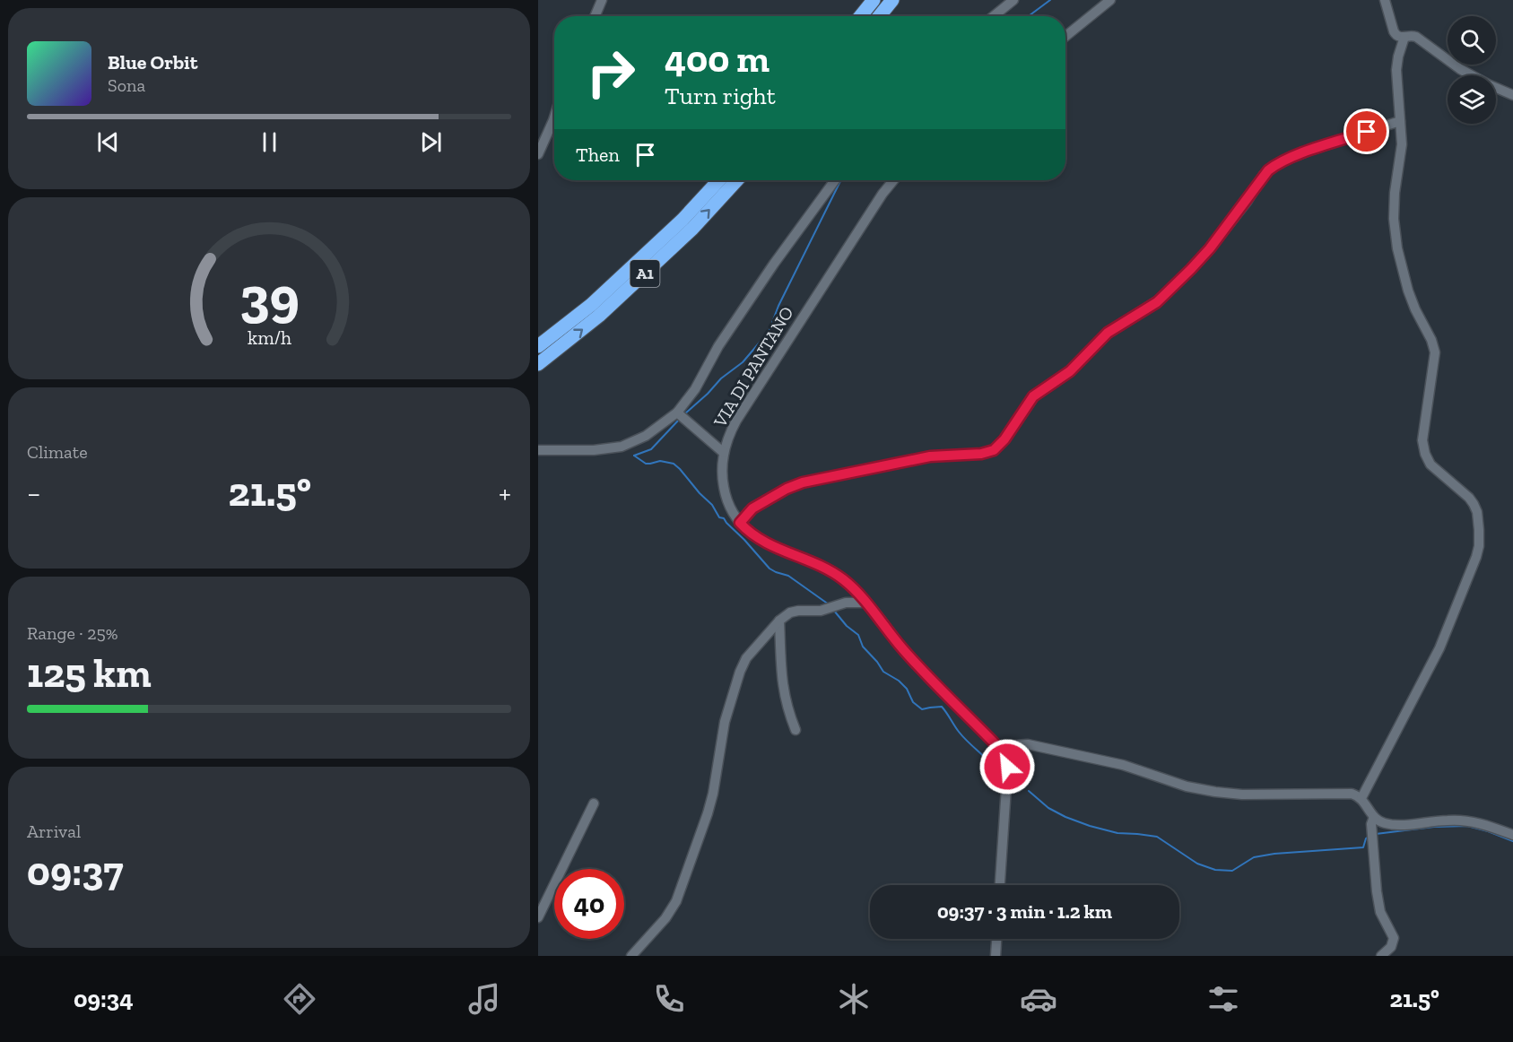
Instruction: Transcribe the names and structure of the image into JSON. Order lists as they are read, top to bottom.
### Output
{
  "streets": {
    "highway": ["A1"],
    "street": ["VIA DI PANTANO"]
  },
  "page": {
    "turn": ["400 m", "Turn right"],
    "song": ["Blue Orbit", "Sona"],
    "then": "Then",
    "tile": [
      "Climate",
      ["Range · 25%", "125 km"],
      ["Arrival", "09:37"]
    ],
    "heat": ["−", "21.5°", "+"],
    "limit": "40",
    "trip": "09:37 · 3 min · 1.2 km",
    "tabs": ["09:34", "21.5°"],
    "gauge": ["39", "km/h"]
  }
}
